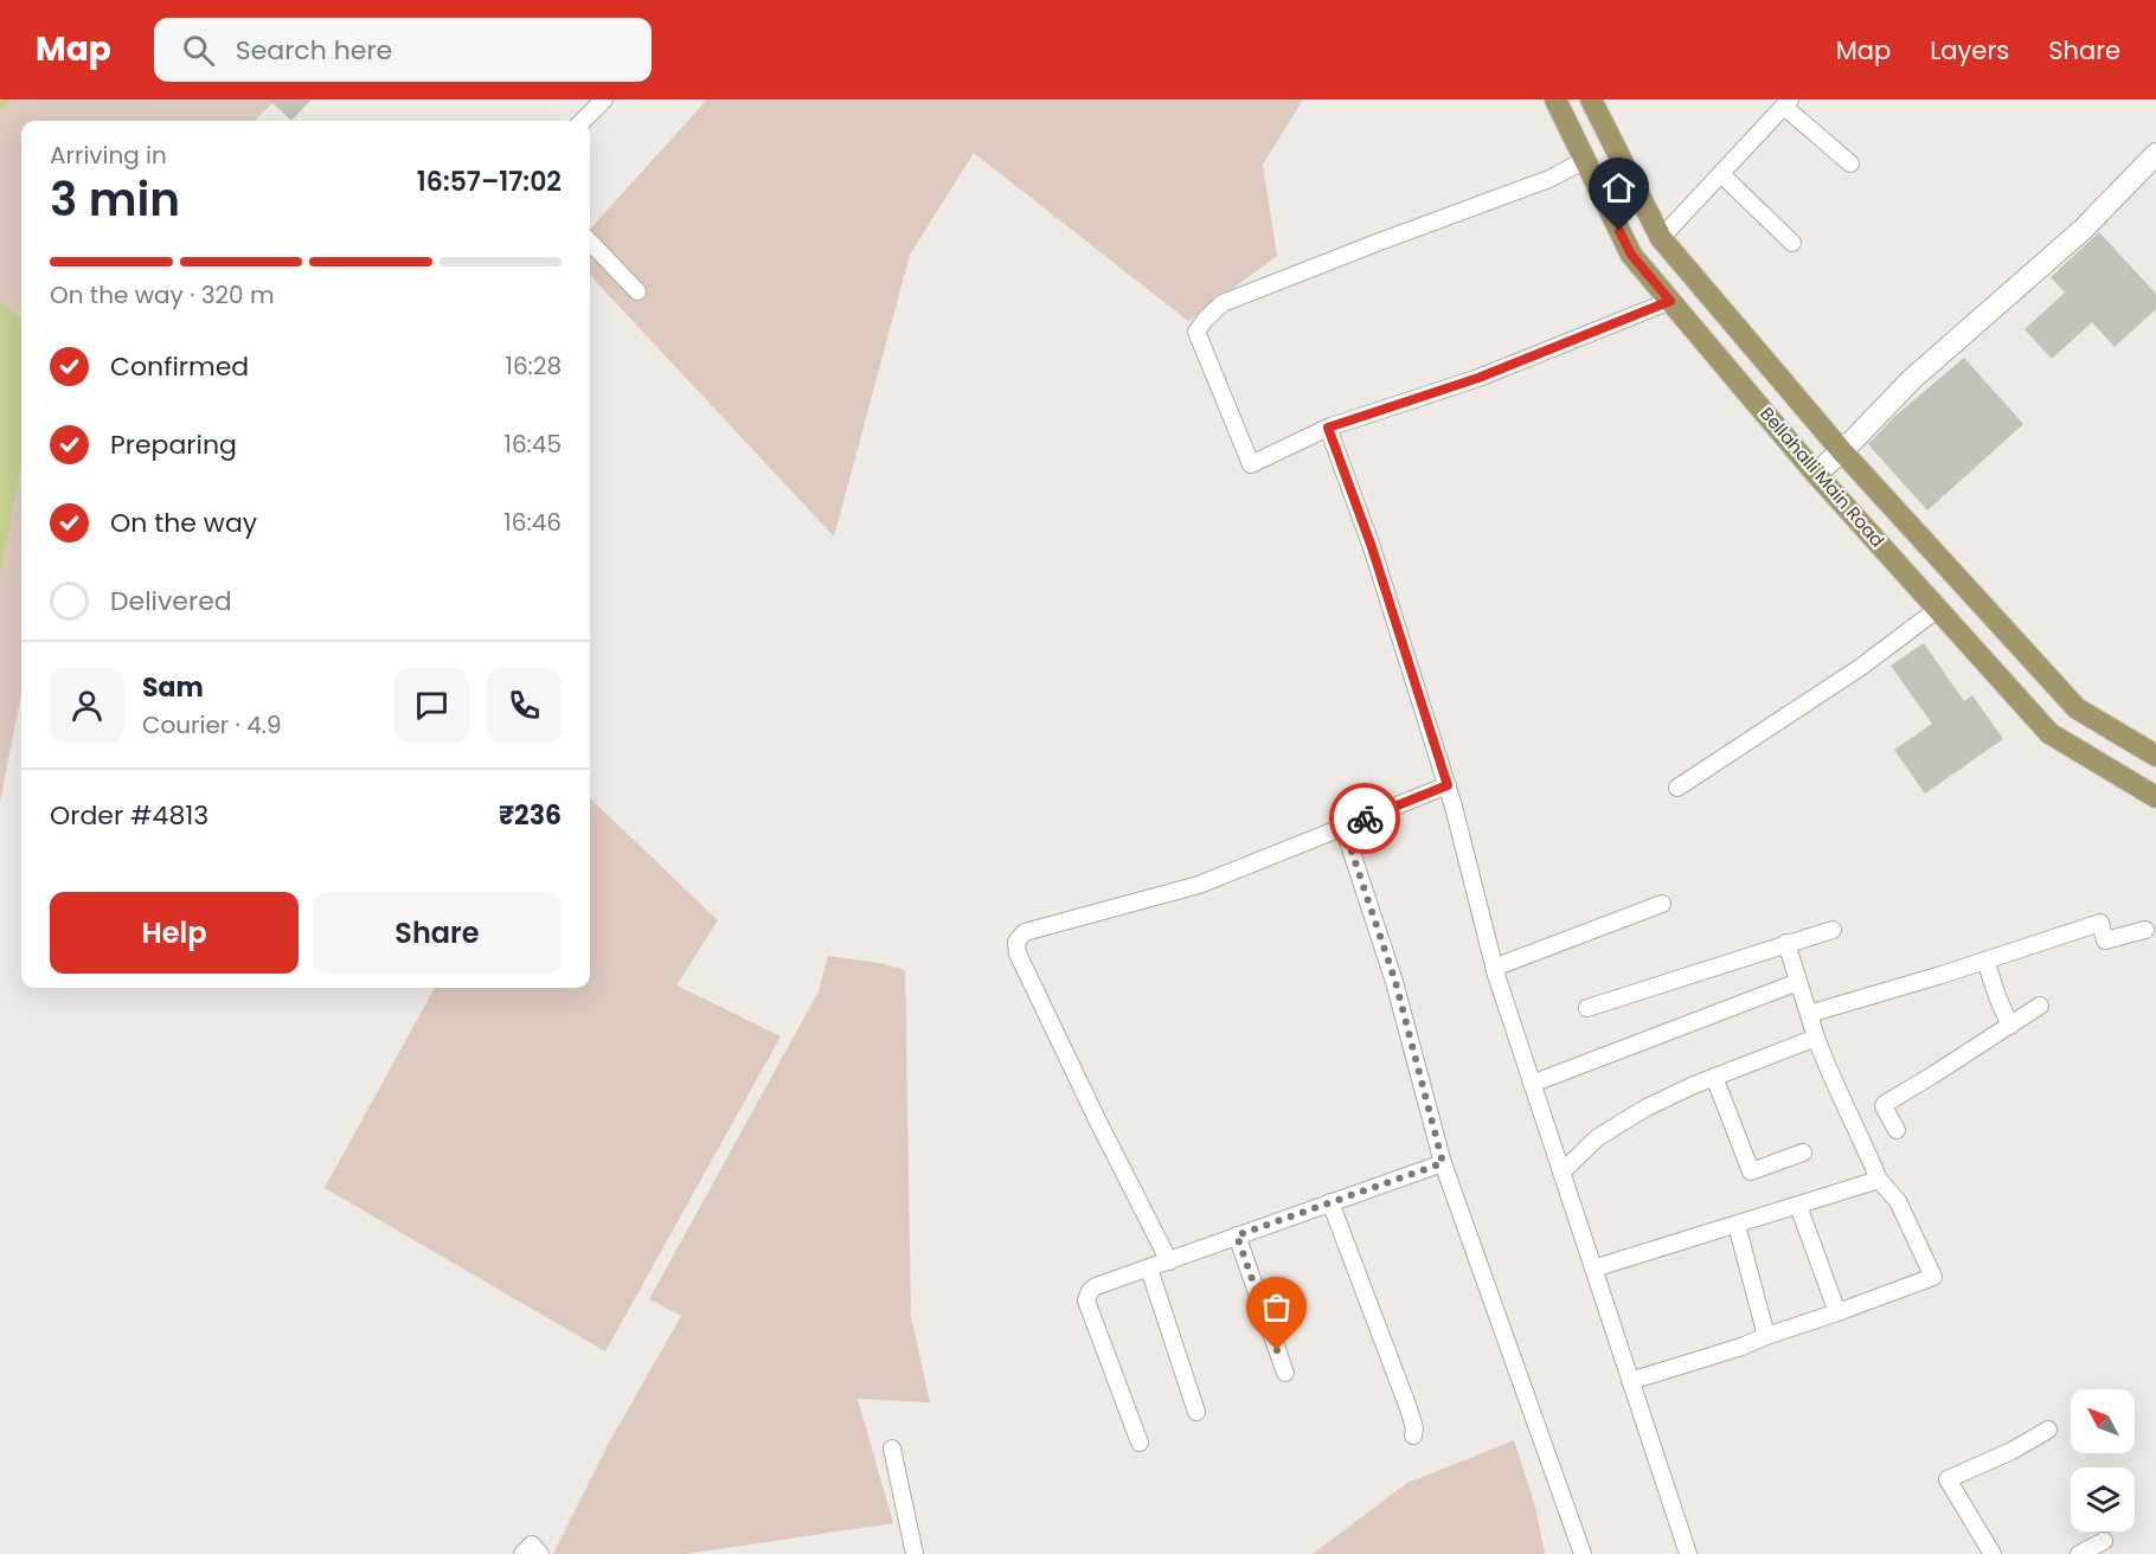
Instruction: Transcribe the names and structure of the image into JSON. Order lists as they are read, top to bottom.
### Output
{
  "streets": {
    "main road": ["Bellahalli Main Road"]
  },
  "north": "top left",
  "page": {
    "header": "Map",
    "search": "Search here",
    "nav": ["Map", "Layers", "Share"],
    "heading": ["3 min", "Arriving in", "16:57–17:02"],
    "panel": [
      "Sam",
      "Courier · 4.9",
      "Order #4813",
      "₹236"
    ],
    "bar": "On the way · 320 m",
    "list": [
      ["Confirmed", "16:28"],
      ["Preparing", "16:45"],
      ["On the way", "16:46"],
      "Delivered"
    ],
    "buttons": ["Help", "Share"]
  }
}
